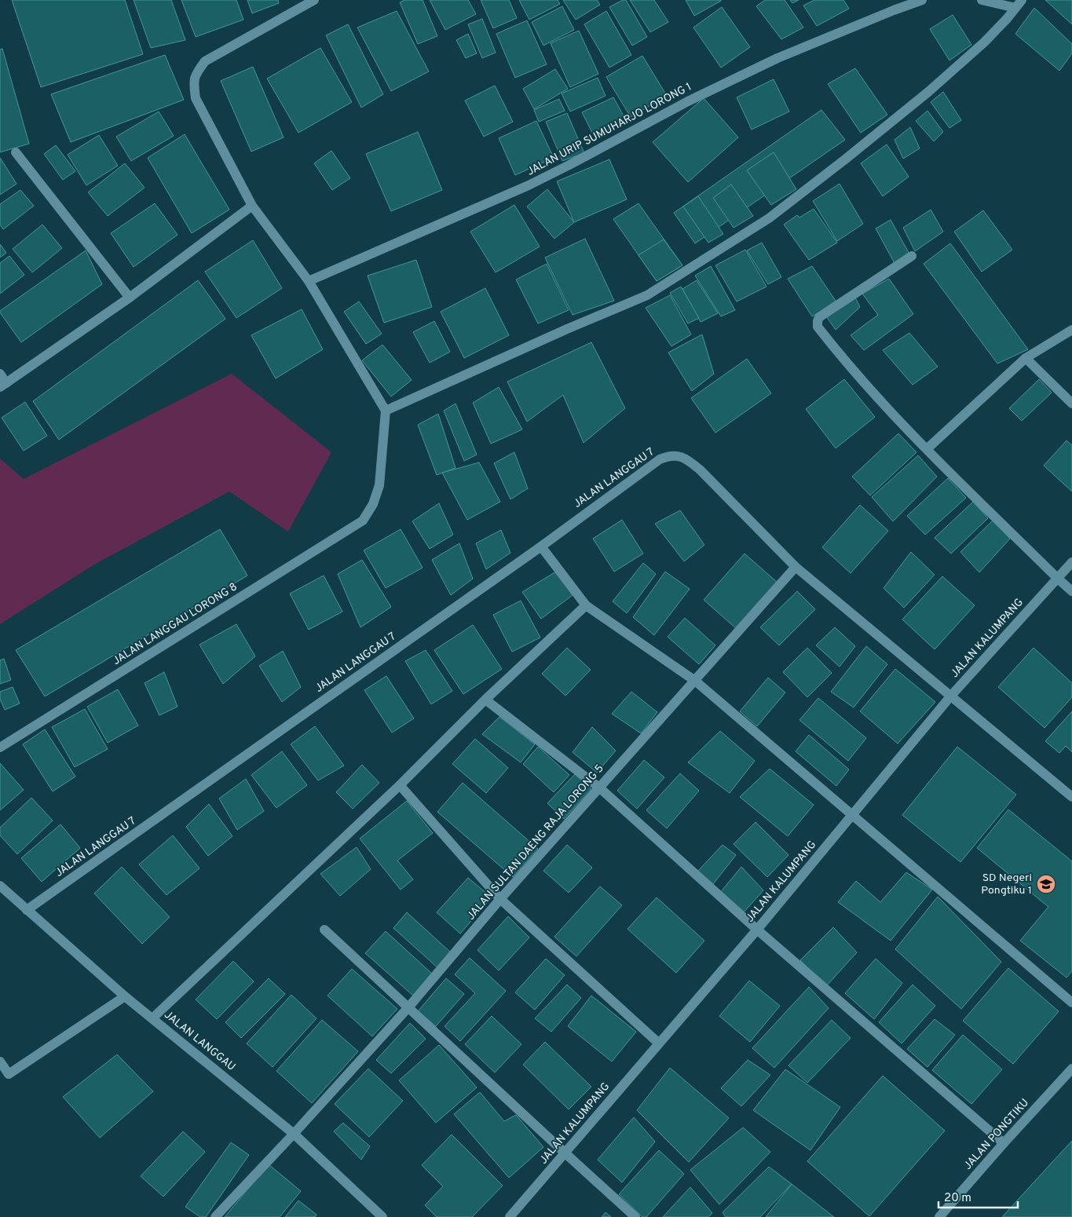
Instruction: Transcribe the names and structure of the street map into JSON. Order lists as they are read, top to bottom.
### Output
{
  "streets": {
    "street": [
      "JALAN URIP SUMUHARJO LORONG 1",
      "JALAN LANGGAU 7",
      "JALAN LANGGAU LORONG 8",
      "JALAN KALUMPANG",
      "JALAN SULTAN DAENG RAJA LORONG 5",
      "JALAN LANGGAU",
      "JALAN PONGTIKU"
    ]
  },
  "crossings": [
    ["JALAN LANGGAU 7", "JALAN KALUMPANG"],
    ["JALAN LANGGAU 7", "JALAN SULTAN DAENG RAJA LORONG 5"],
    ["JALAN LANGGAU 7", "JALAN LANGGAU"],
    ["JALAN SULTAN DAENG RAJA LORONG 5", "JALAN LANGGAU"]
  ],
  "places": {
    "school or university": ["SD Negeri Pongtiku 1"]
  },
  "scale_bar": "20 m"
}
